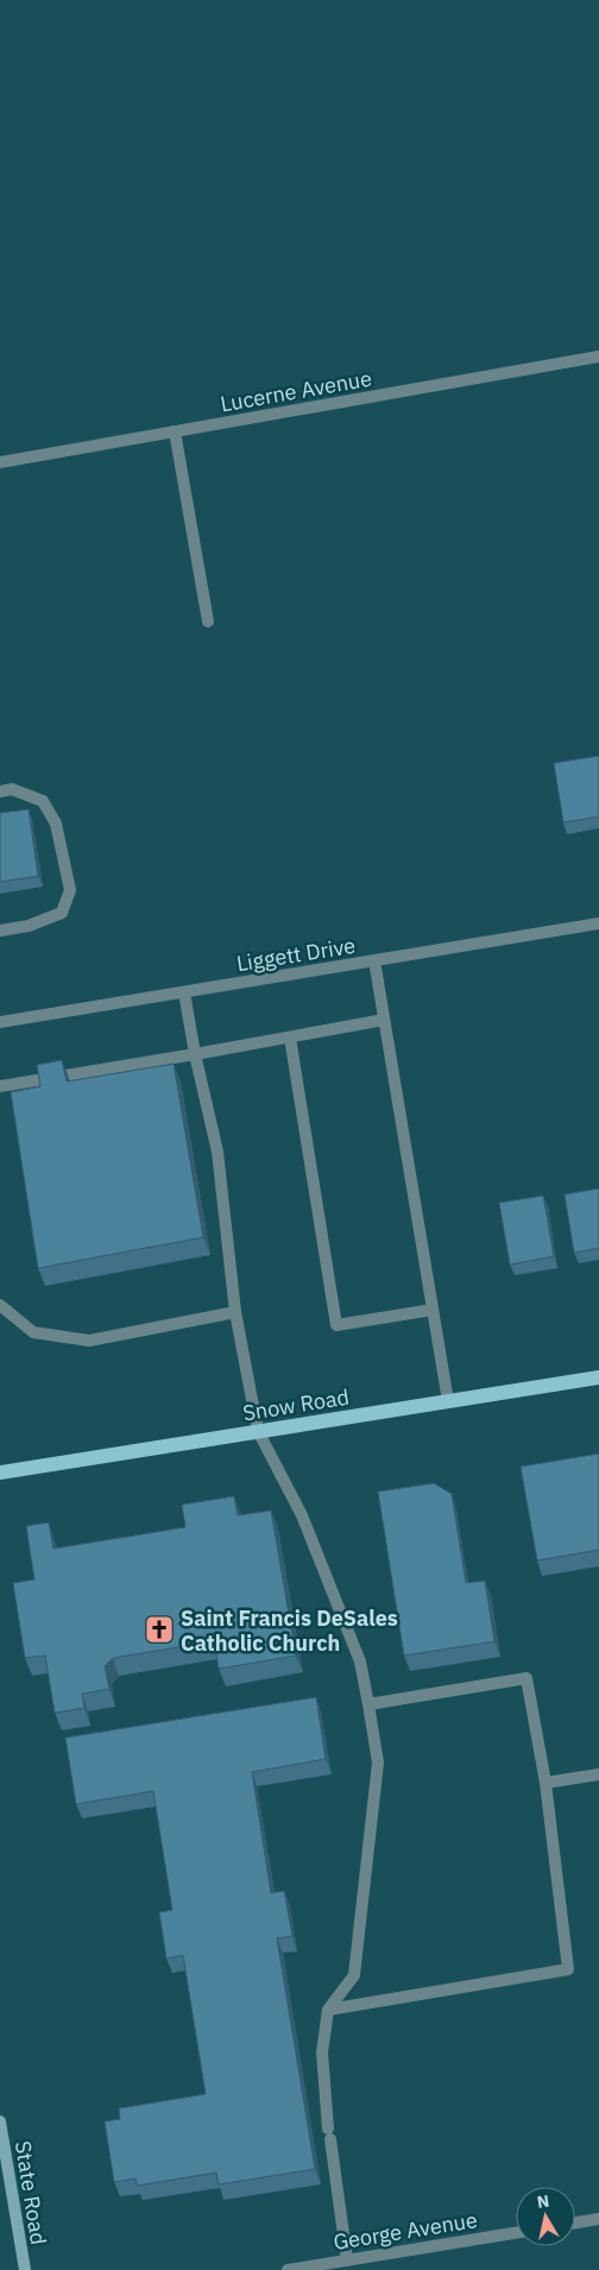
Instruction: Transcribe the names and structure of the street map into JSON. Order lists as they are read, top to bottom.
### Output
{
  "streets": {
    "main road": ["Snow Road", "State Road"],
    "street": ["Lucerne Avenue", "Liggett Drive", "George Avenue"]
  },
  "places": {
    "church": ["Saint Francis DeSales Catholic Church"]
  },
  "north": "top"
}
